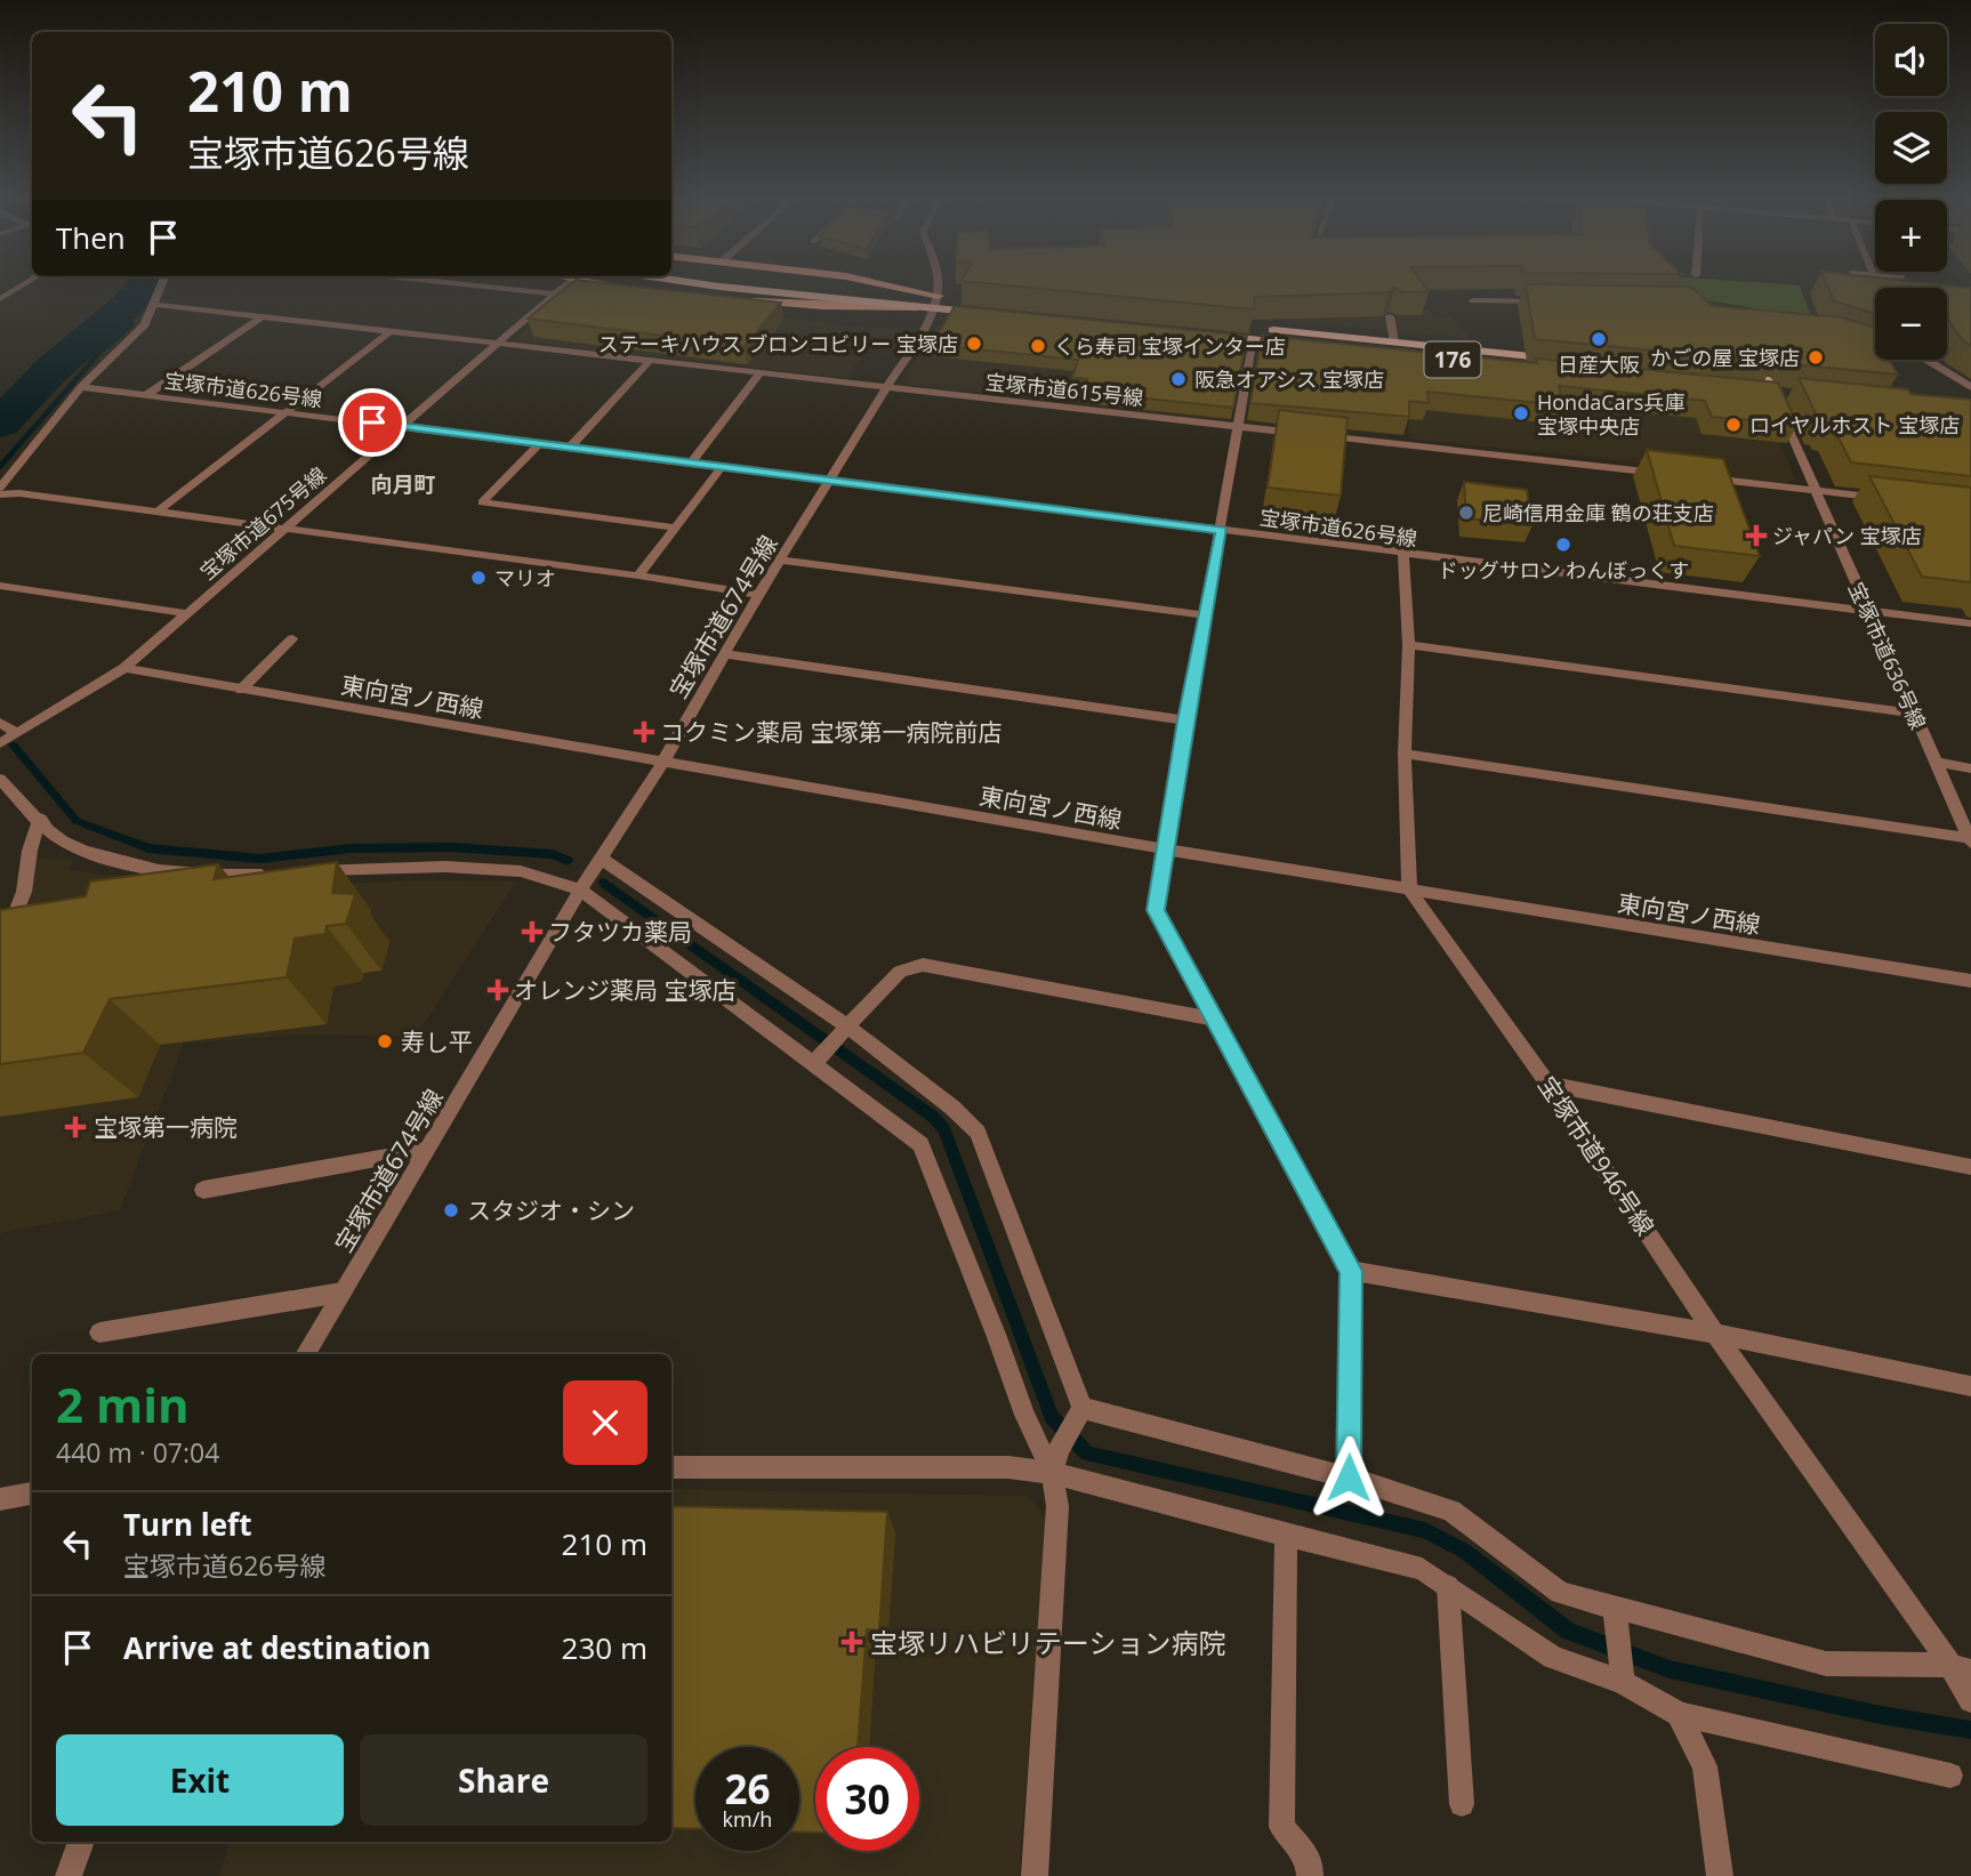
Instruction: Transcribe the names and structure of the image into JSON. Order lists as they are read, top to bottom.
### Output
{
  "streets": {
    "highway": ["176"],
    "street": [
      "宝塚市道626号線",
      "宝塚市道615号線",
      "宝塚市道675号線",
      "宝塚市道674号線",
      "宝塚市道636号線",
      "東向宮ノ西線",
      "宝塚市道946号線"
    ]
  },
  "crossings": [
    ["宝塚市道626号線", "宝塚市道675号線"],
    ["宝塚市道626号線", "宝塚市道674号線"],
    ["宝塚市道626号線", "宝塚市道636号線"],
    ["宝塚市道615号線", "宝塚市道675号線"],
    ["宝塚市道615号線", "宝塚市道674号線"],
    ["宝塚市道675号線", "東向宮ノ西線"],
    ["宝塚市道674号線", "東向宮ノ西線"],
    ["東向宮ノ西線", "宝塚市道946号線"]
  ],
  "districts": ["向月町"],
  "places": {
    "other": [
      "日産大阪",
      "ステーキハウス ブロンコビリー 宝塚店",
      "くら寿司 宝塚インター店",
      "かごの屋 宝塚店",
      "阪急オアシス 宝塚店",
      "HondaCars兵庫 宝塚中央店",
      "ロイヤルホスト 宝塚店",
      "尼崎信用金庫 鶴の荘支店",
      "ドッグサロン わんぼっくす",
      "マリオ",
      "寿し平",
      "スタジオ・シン"
    ],
    "health": [
      "ジャパン 宝塚店",
      "コクミン薬局 宝塚第一病院前店",
      "フタツカ薬局",
      "オレンジ薬局 宝塚店",
      "宝塚第一病院",
      "宝塚リハビリテーション病院"
    ]
  },
  "page": {
    "map_buttons": ["+", "−"],
    "turn": ["210 m", "宝塚市道626号線"],
    "then": "Then",
    "heading": ["2 min", "440 m · 07:04"],
    "list": [
      {
        "name": "Turn left",
        "note": "宝塚市道626号線",
        "value": "210 m"
      },
      {
        "name": "Arrive at destination",
        "value": "230 m"
      }
    ],
    "buttons": ["Exit", "Share"],
    "speed": "26 km/h",
    "limit": "30"
  }
}
